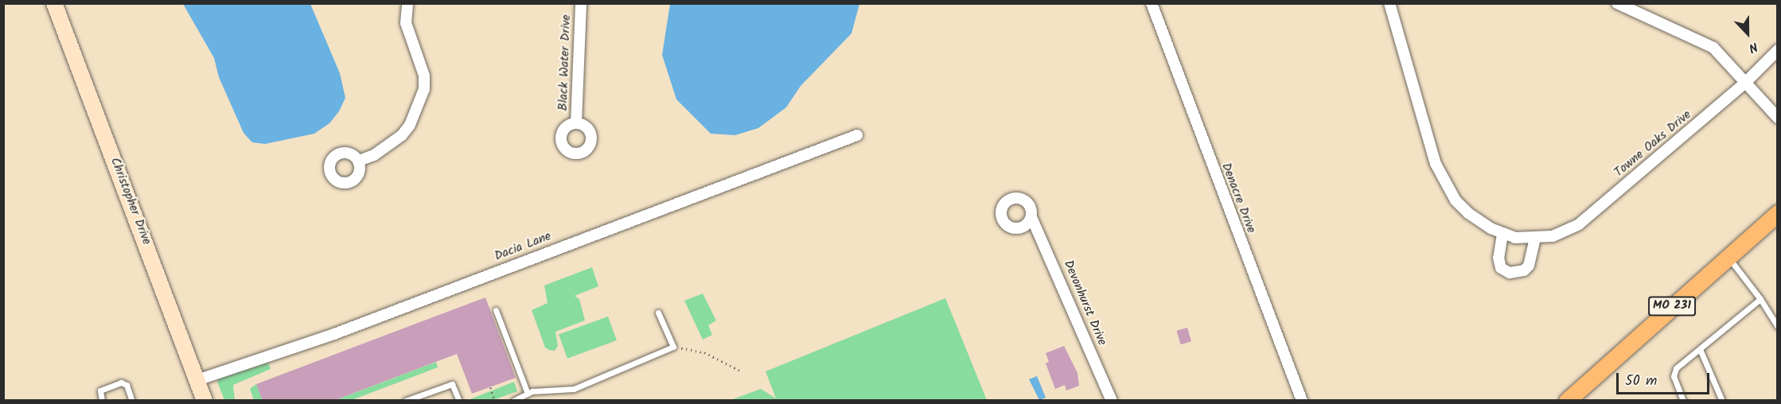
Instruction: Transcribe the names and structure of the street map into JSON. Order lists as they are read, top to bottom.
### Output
{
  "streets": {
    "main road": ["MO 231"],
    "street": [
      "Black Water Drive",
      "Towne Oaks Drive",
      "Denacre Drive",
      "Christopher Drive",
      "Dacia Lane",
      "Devonhurst Drive"
    ]
  },
  "crossings": [
    ["Christopher Drive", "Dacia Lane"]
  ],
  "scale_bar": "50 m",
  "north": "bottom"
}
